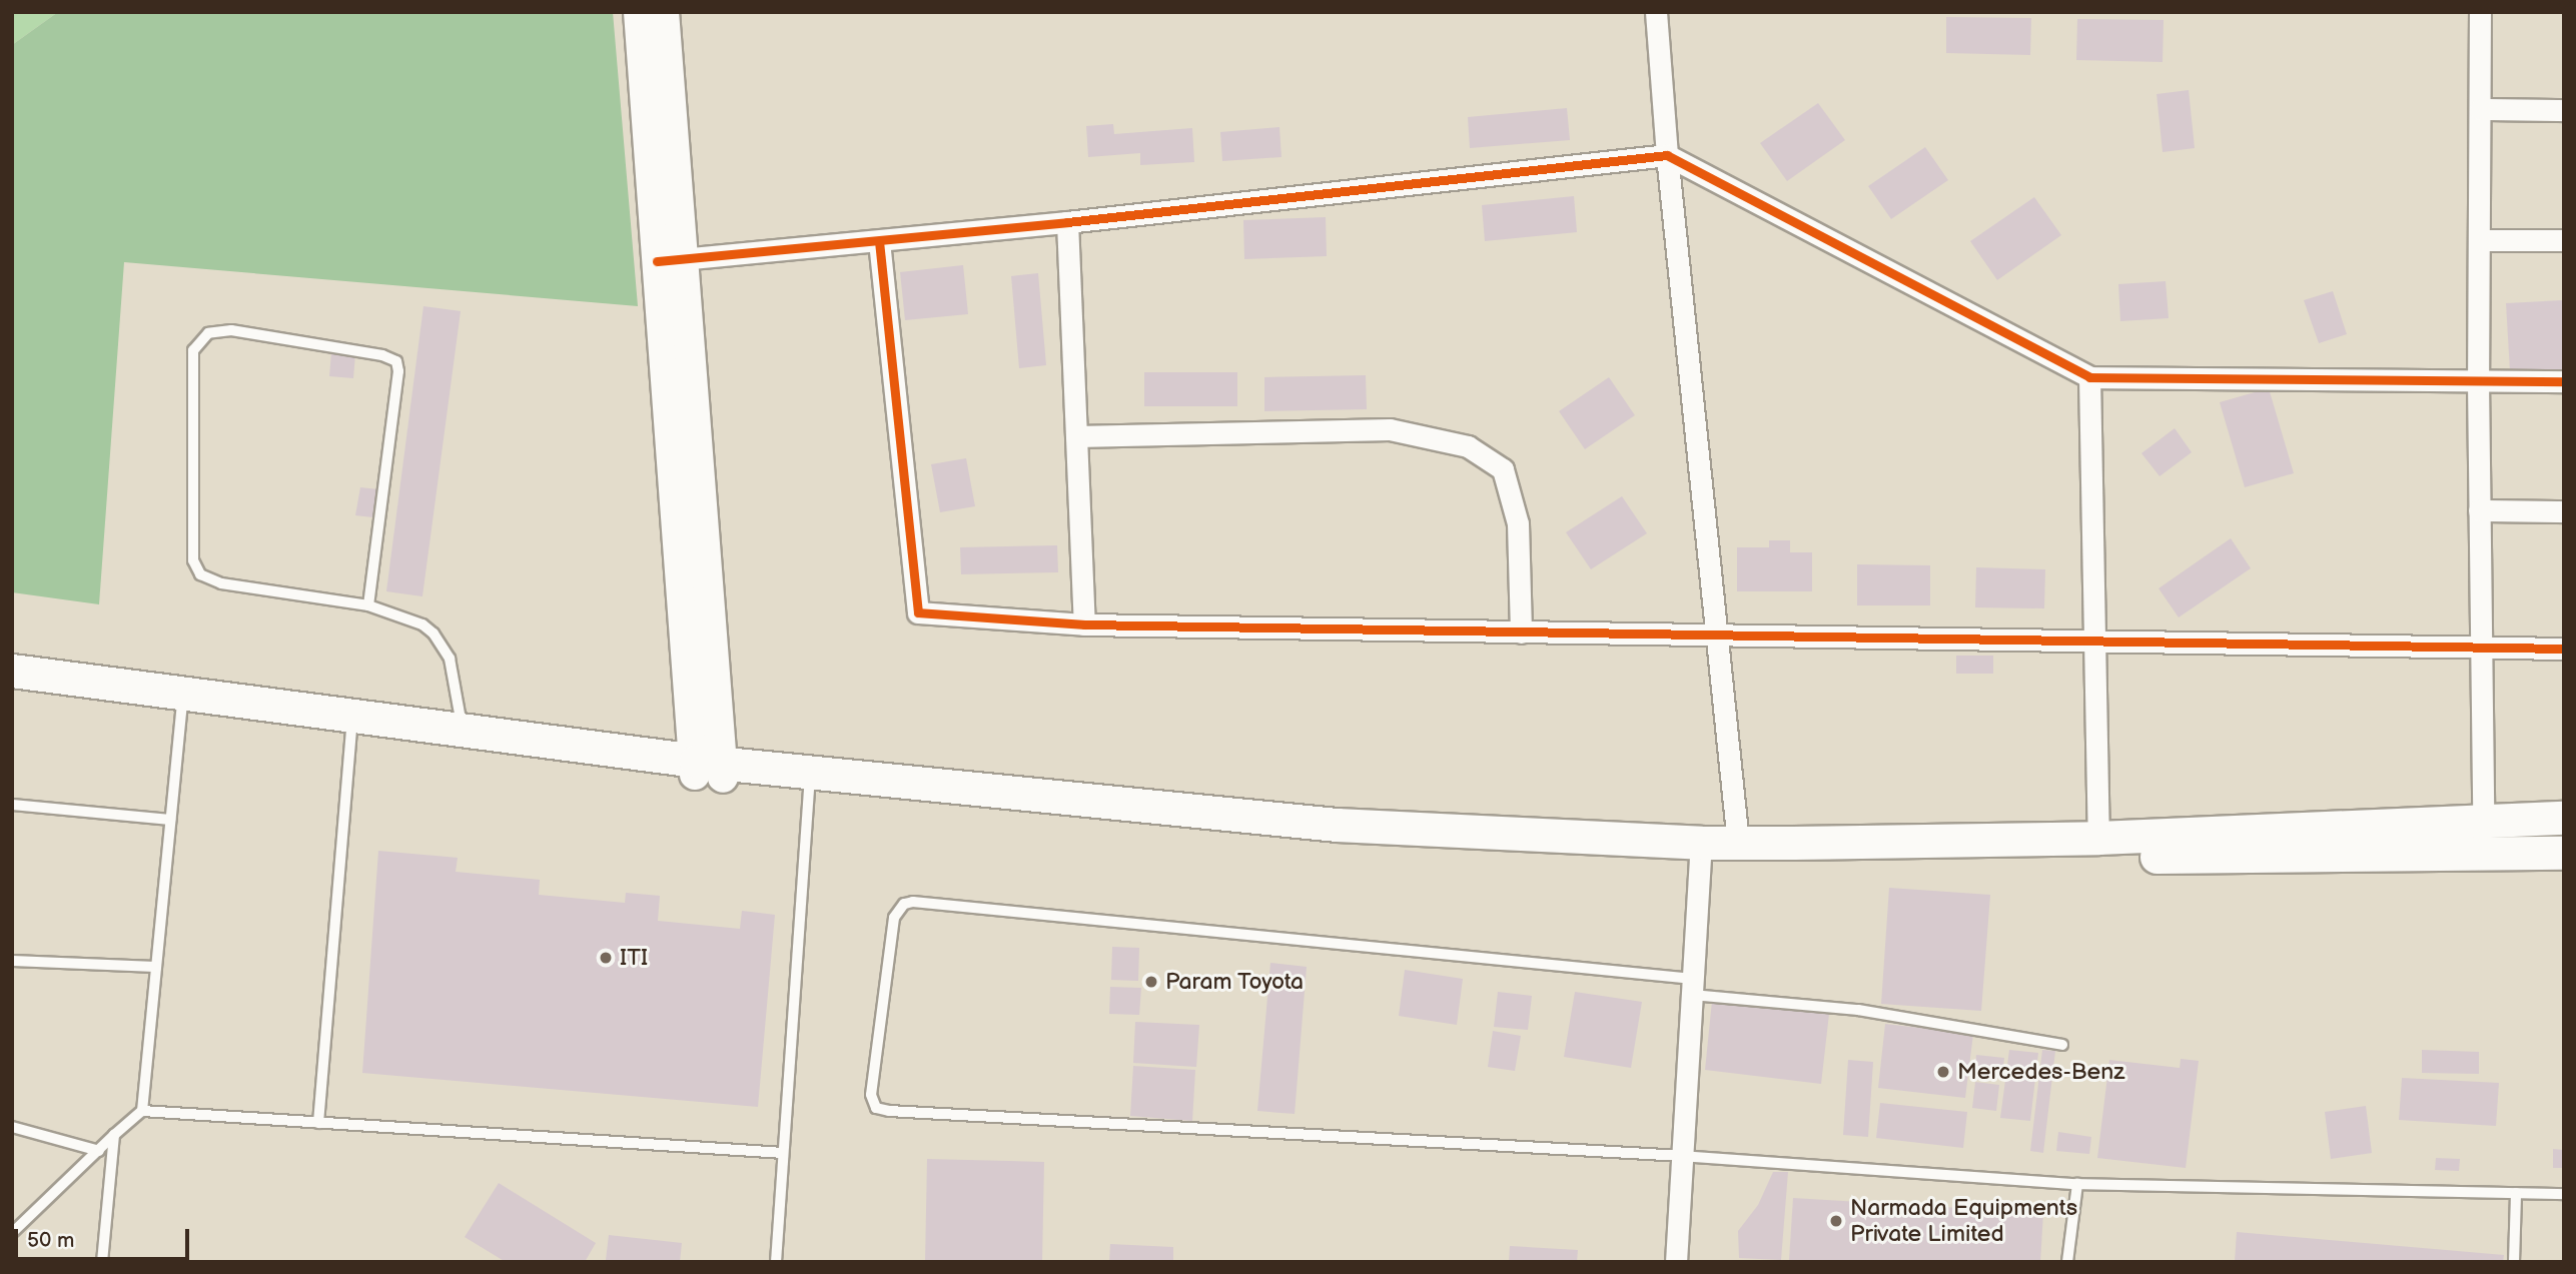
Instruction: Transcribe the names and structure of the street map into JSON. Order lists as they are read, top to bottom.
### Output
{
  "places": [
    "ITI",
    "Param Toyota",
    "Mercedes-Benz",
    "Narmada Equipments Private Limited"
  ],
  "scale_bar": "50 m"
}
